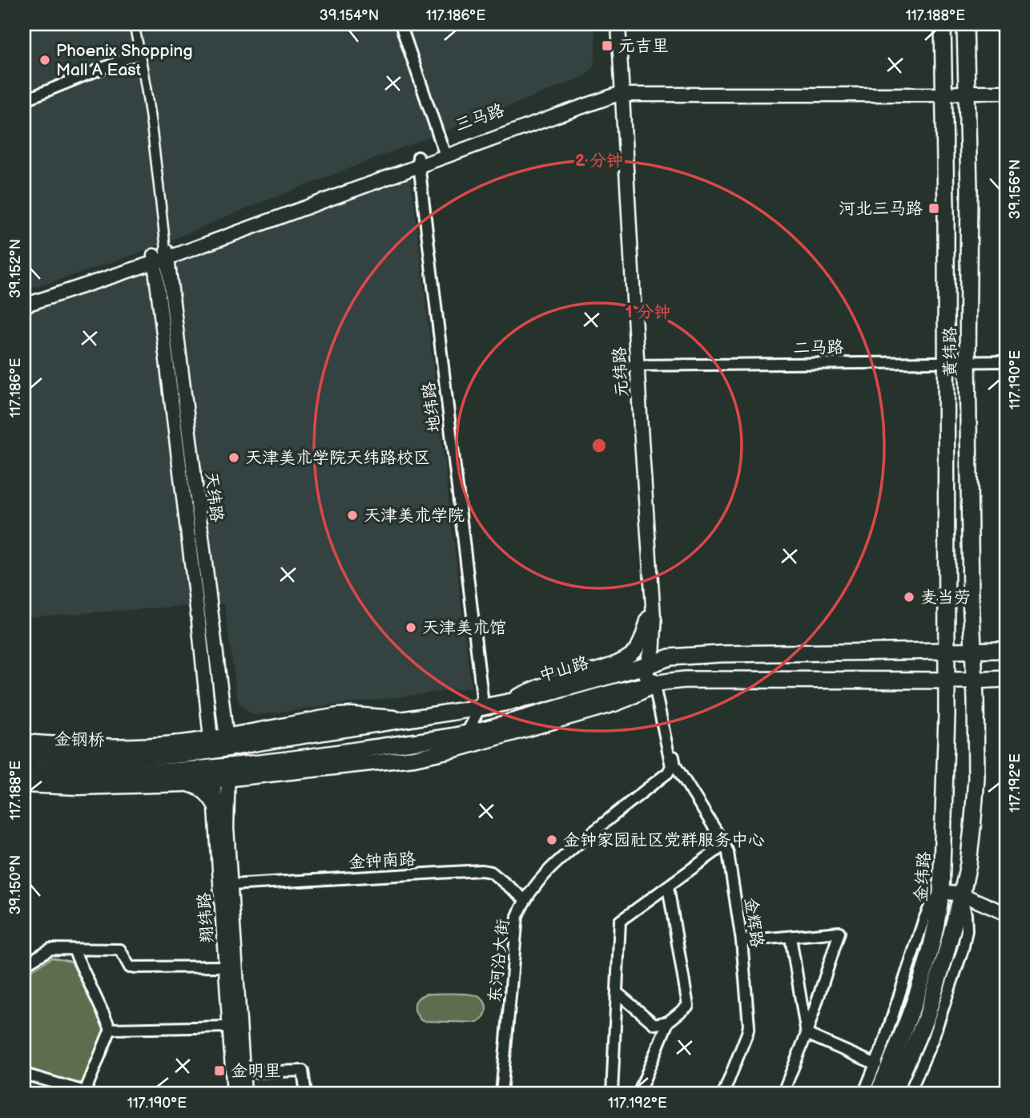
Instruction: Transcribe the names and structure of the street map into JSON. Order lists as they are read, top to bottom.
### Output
{
  "streets": {
    "main road": [
      "黄纬路",
      "中山路",
      "金钢桥",
      "金纬路"
    ],
    "street": [
      "三马路",
      "二马路",
      "元纬路",
      "地纬路",
      "天纬路",
      "金钟南路",
      "翔纬路",
      "金辉路",
      "东河沿大街"
    ]
  },
  "crossings": [
    ["三马路", "黄纬路"],
    ["三马路", "元纬路"],
    ["三马路", "地纬路"],
    ["三马路", "天纬路"],
    ["二马路", "黄纬路"],
    ["二马路", "元纬路"],
    ["黄纬路", "中山路"],
    ["黄纬路", "金纬路"],
    ["地纬路", "中山路"],
    ["天纬路", "中山路"],
    ["天纬路", "翔纬路"],
    ["中山路", "金纬路"],
    ["中山路", "翔纬路"],
    ["金钟南路", "翔纬路"],
    ["金钟南路", "东河沿大街"],
    ["金辉路", "东河沿大街"]
  ],
  "places": {
    "transit": ["元吉里", "河北三马路", "金明里"],
    "other": [
      "Phoenix Shopping Mall A East",
      "天津美术学院天纬路校区",
      "天津美术学院",
      "麦当劳",
      "天津美术馆",
      "金钟家园社区党群服务中心"
    ]
  },
  "coordinates": [
    "39.154°N",
    "117.186°E",
    "117.188°E",
    "39.156°N",
    "39.152°N",
    "117.190°E",
    "117.192°E",
    "39.150°N"
  ],
  "rings": ["2 分钟", "1 分钟"]
}
